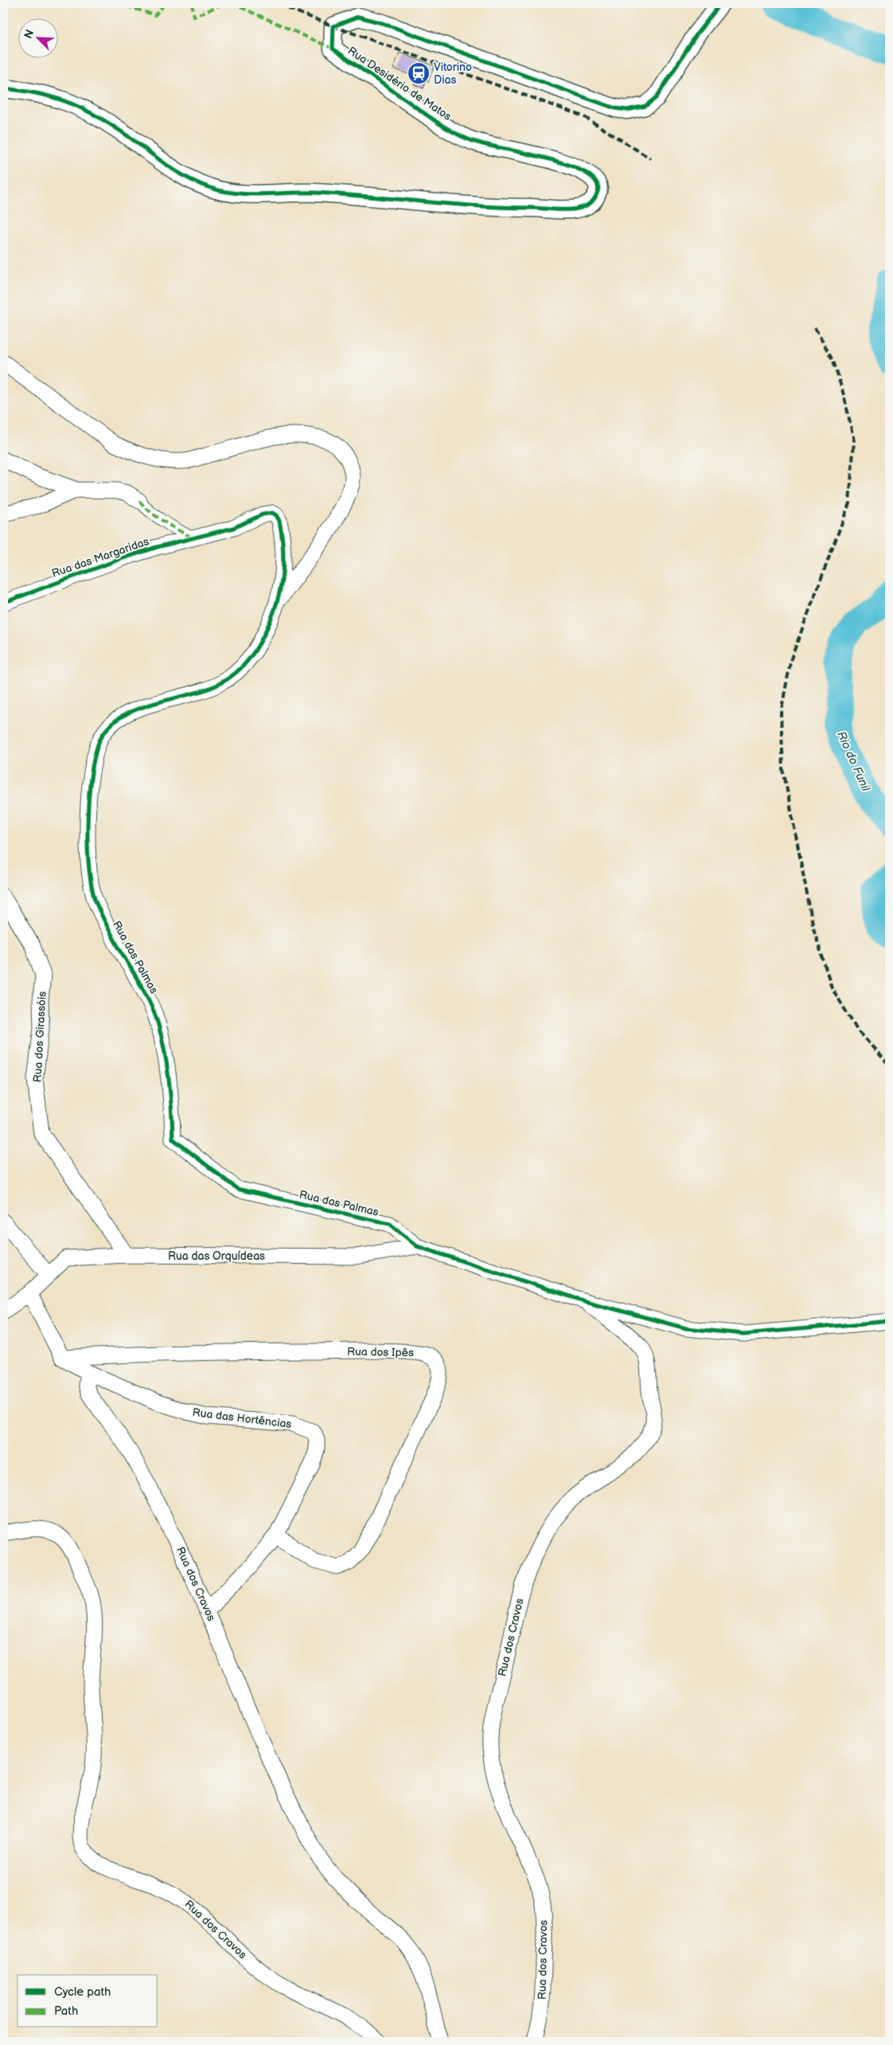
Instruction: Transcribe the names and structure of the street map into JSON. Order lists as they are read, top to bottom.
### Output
{
  "streets": {
    "street": [
      "Rua Desidério de Matos",
      "Rua das Margaridas",
      "Rua das Palmas",
      "Rua dos Girassóis",
      "Rua das Orquídeas",
      "Rua dos Ipês",
      "Rua das Hortências",
      "Rua dos Cravos"
    ]
  },
  "crossings": [
    ["Rua das Margaridas", "Rua das Palmas"],
    ["Rua das Palmas", "Rua das Orquídeas"],
    ["Rua das Palmas", "Rua dos Cravos"],
    ["Rua dos Girassóis", "Rua das Orquídeas"],
    ["Rua dos Ipês", "Rua das Hortências"],
    ["Rua das Hortências", "Rua dos Cravos"]
  ],
  "water": ["Rio do Funil"],
  "places": {
    "station": ["Vitorino Dias"]
  },
  "legend": ["Cycle path", "Path"],
  "north": "top left"
}
